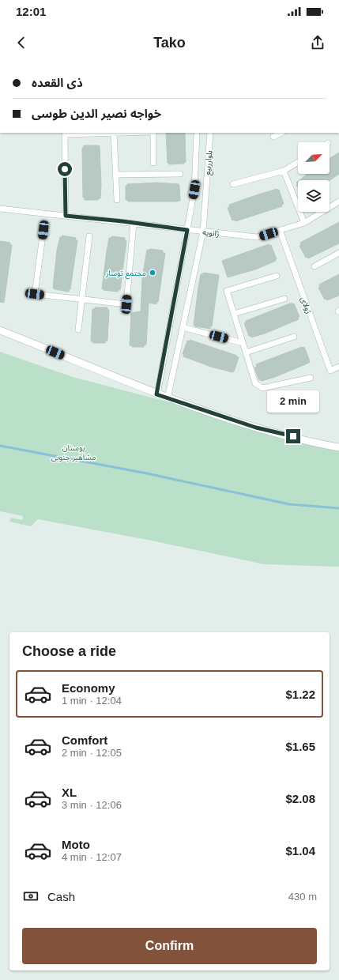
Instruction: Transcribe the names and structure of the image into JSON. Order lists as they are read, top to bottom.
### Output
{
  "streets": {
    "street": ["بلوارربیع", "ژانویه", "ژولای"]
  },
  "crossings": [
    ["بلوارربیع", "ژانویه"],
    ["ژانویه", "ژولای"]
  ],
  "parks": ["بوستان مشاهیر جنوبی"],
  "places": ["مجتمع توسار"],
  "north": "top right",
  "page": {
    "status": "12:01",
    "header": "Tako",
    "banner": ["ذی القعده", "خواجه نصیر الدین طوسی"],
    "bubble": "2 min",
    "heading": "Choose a ride",
    "list": [
      {
        "name": "Economy",
        "note": "1 min · 12:04",
        "value": "$1.22"
      },
      {
        "name": "Comfort",
        "note": "2 min · 12:05",
        "value": "$1.65"
      },
      {
        "name": "XL",
        "note": "3 min · 12:06",
        "value": "$2.08"
      },
      {
        "name": "Moto",
        "note": "4 min · 12:07",
        "value": "$1.04"
      }
    ],
    "pay": ["Cash", "430 m"],
    "buttons": "Confirm"
  }
}
